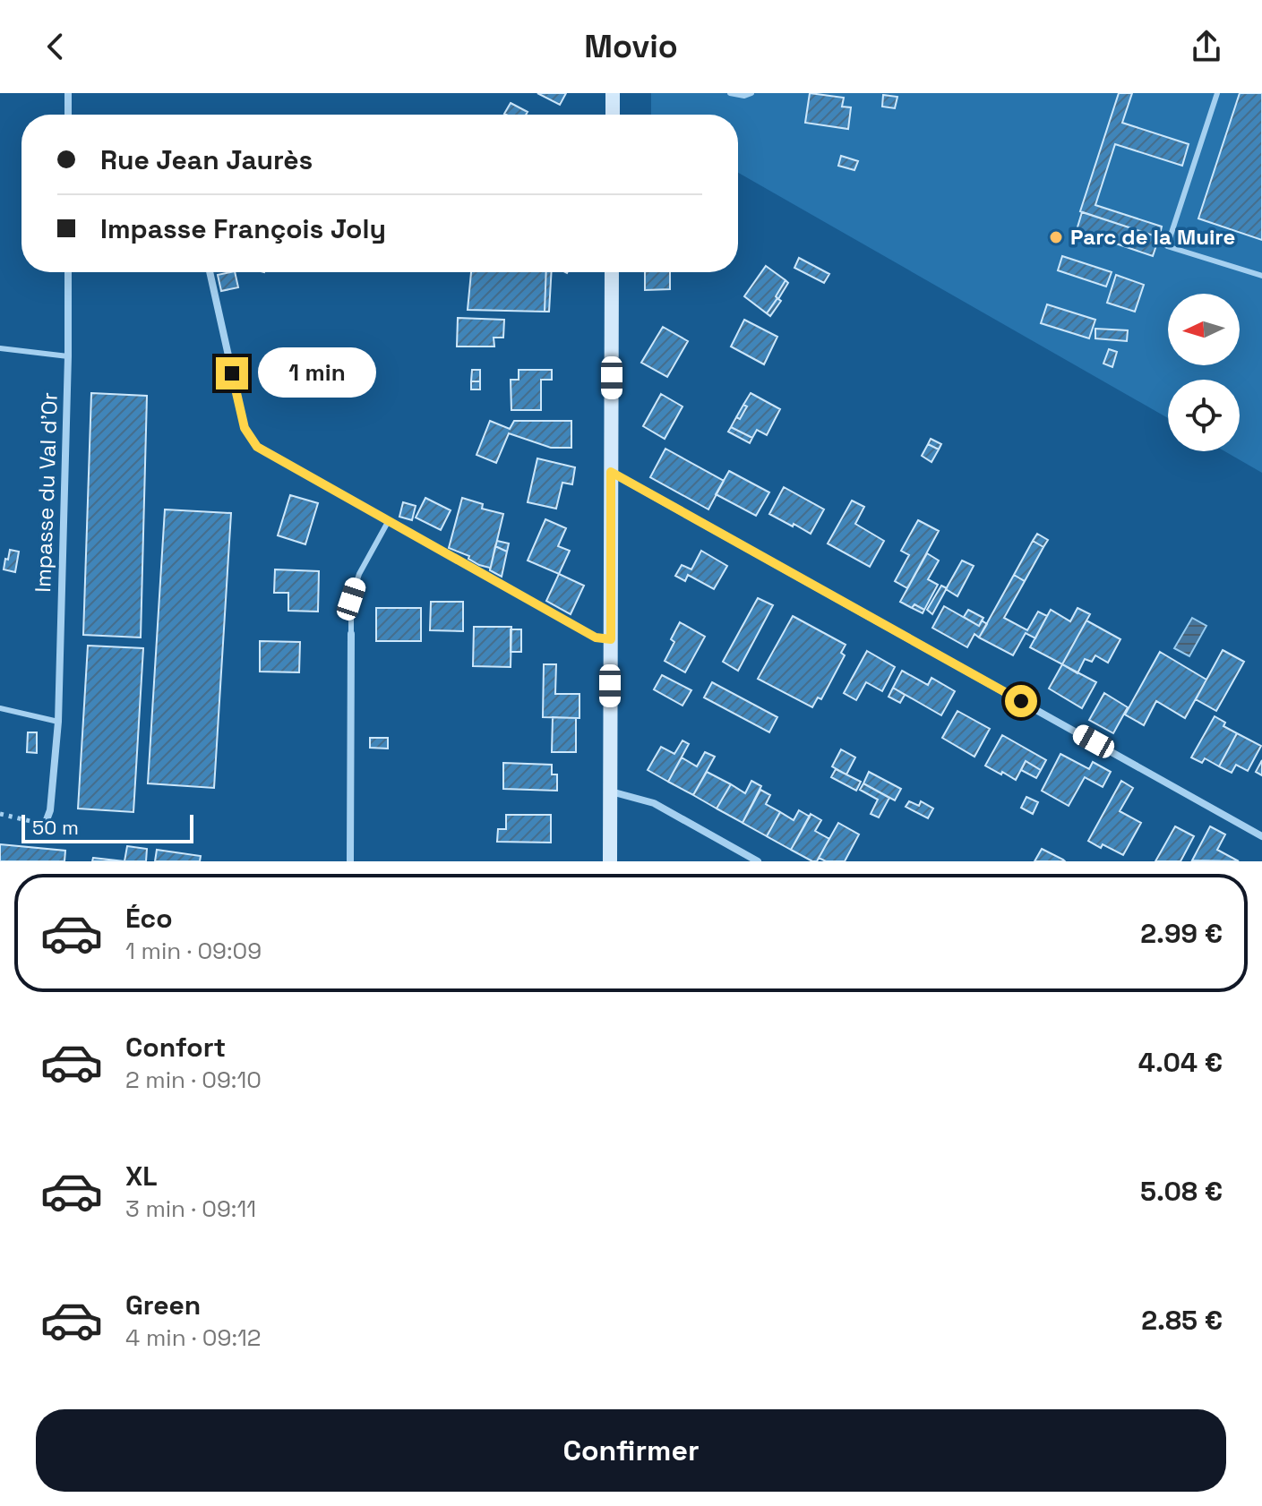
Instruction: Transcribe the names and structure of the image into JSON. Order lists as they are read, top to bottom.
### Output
{
  "streets": {
    "street": ["Impasse du Val d'Or"]
  },
  "places": ["Parc de la Muire"],
  "scale_bar": "50 m",
  "north": "left",
  "page": {
    "header": "Movio",
    "banner": ["Rue Jean Jaurès", "Impasse François Joly"],
    "bubble": "1 min",
    "scale": "50 m",
    "list": [
      {
        "name": "Éco",
        "note": "1 min · 09:09",
        "value": "2.99 €"
      },
      {
        "name": "Confort",
        "note": "2 min · 09:10",
        "value": "4.04 €"
      },
      {
        "name": "XL",
        "note": "3 min · 09:11",
        "value": "5.08 €"
      },
      {
        "name": "Green",
        "note": "4 min · 09:12",
        "value": "2.85 €"
      }
    ],
    "buttons": "Confirmer"
  }
}
